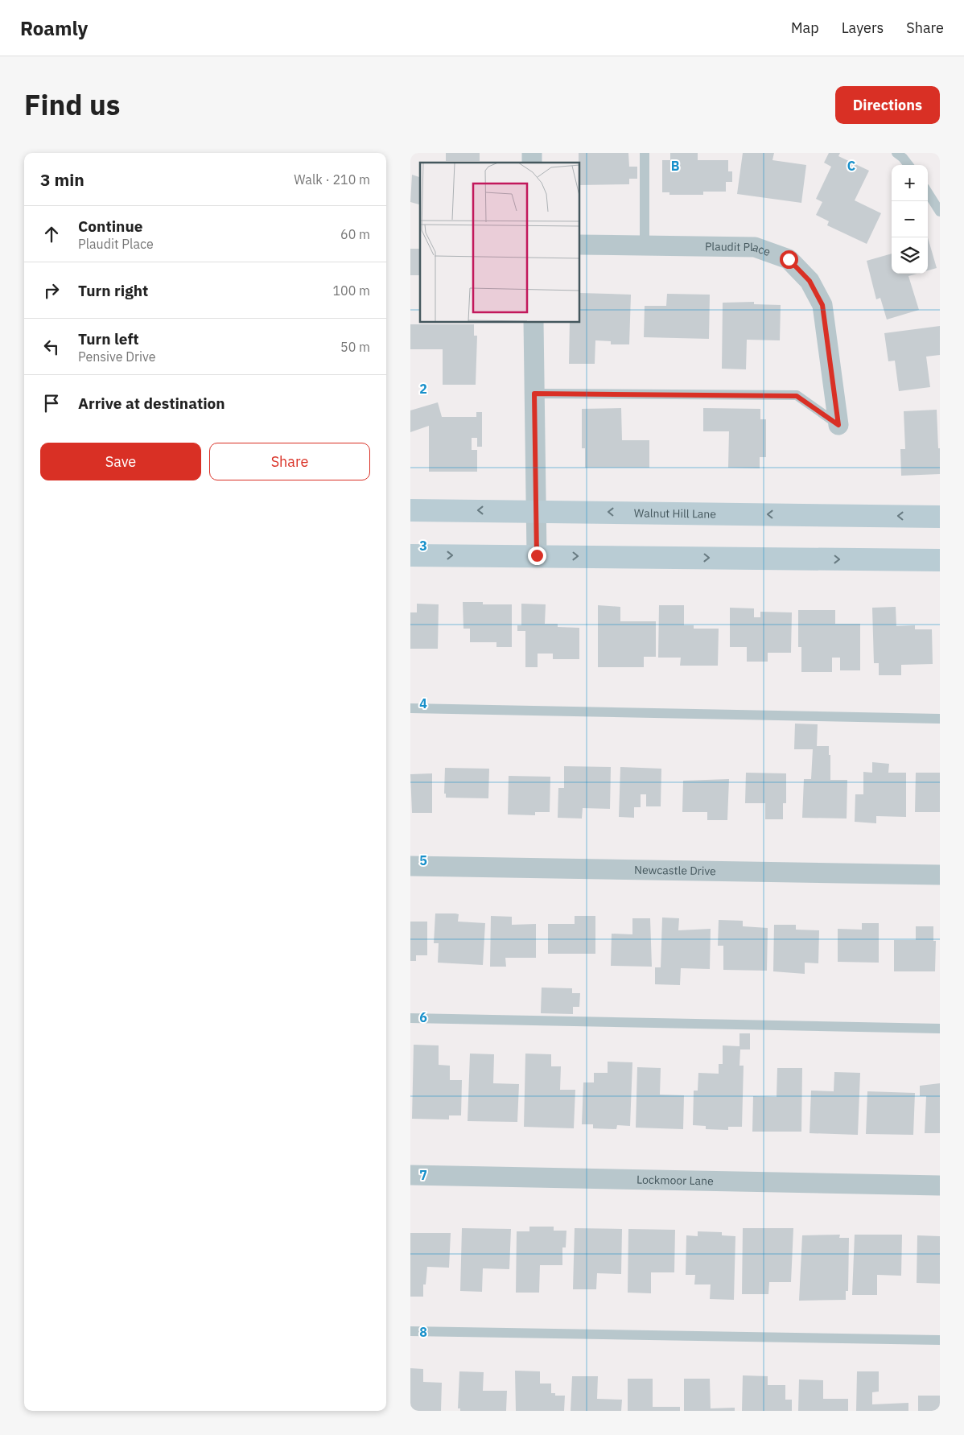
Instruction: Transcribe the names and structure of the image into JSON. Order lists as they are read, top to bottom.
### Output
{
  "streets": {
    "main road": ["Walnut Hill Lane"],
    "street": ["Plaudit Place", "Newcastle Drive", "Lockmoor Lane"]
  },
  "page": {
    "header": "Roamly",
    "nav": ["Map", "Layers", "Share"],
    "title": "Find us",
    "buttons": [
      "Directions",
      ["Save", "Share"]
    ],
    "heading": ["3 min", "Walk · 210 m"],
    "map_buttons": ["+", "−"],
    "list": [
      ["Continue", "Plaudit Place", "60 m"],
      ["Turn right", "100 m"],
      ["Turn left", "Pensive Drive", "50 m"],
      "Arrive at destination"
    ]
  },
  "grid": {
    "columns": ["B", "C"],
    "rows": [
      "2",
      "3",
      "4",
      "5",
      "6",
      "7",
      "8"
    ]
  }
}
